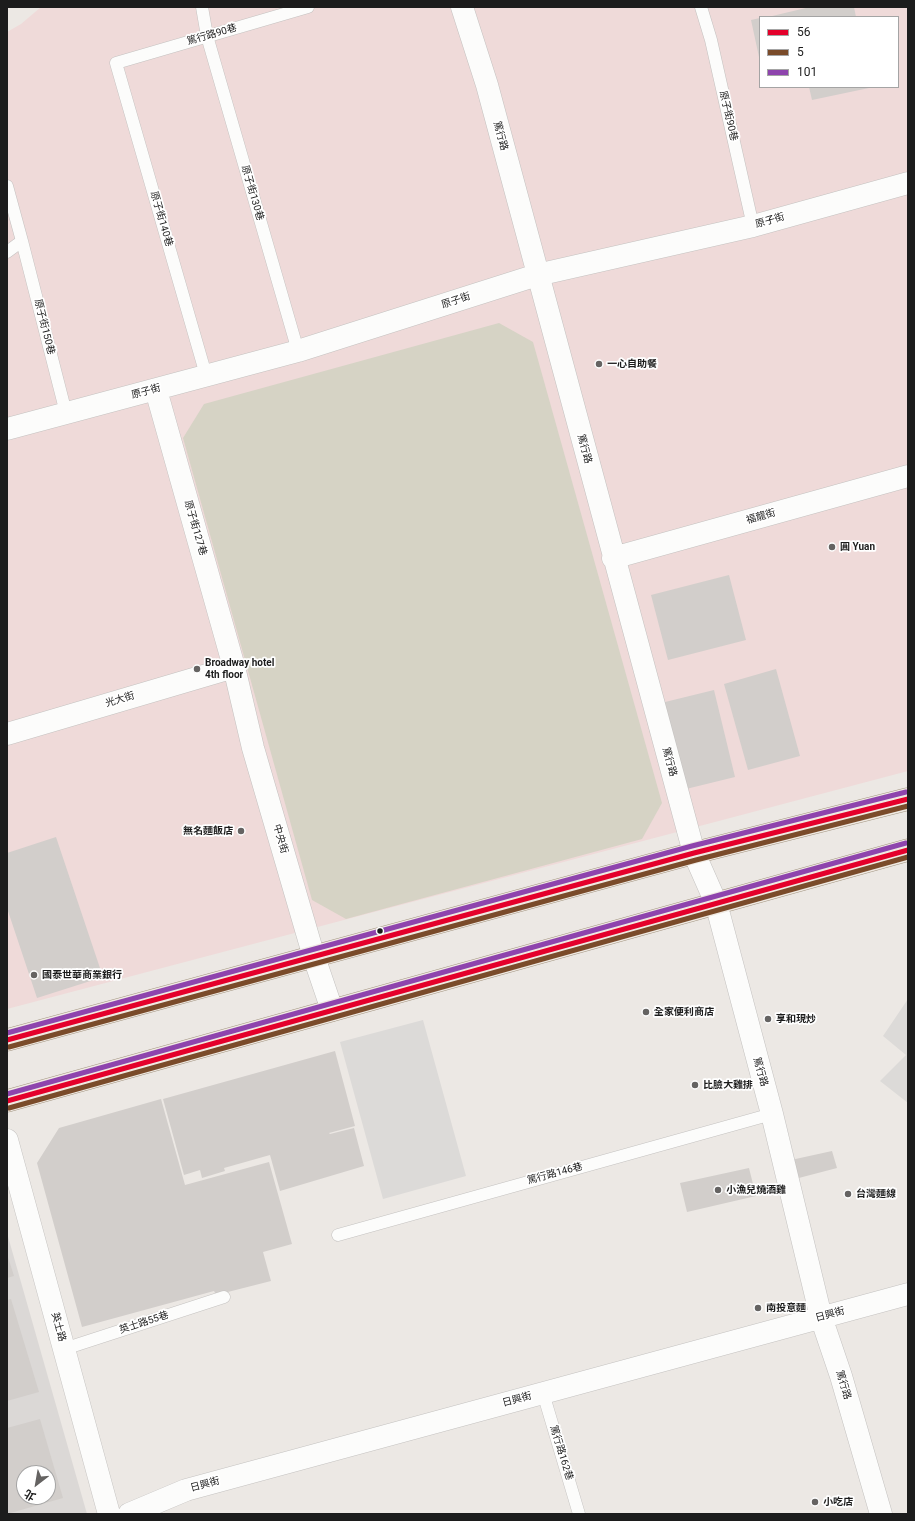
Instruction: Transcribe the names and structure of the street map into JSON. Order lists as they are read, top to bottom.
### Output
{
  "streets": {
    "street": [
      "篤行路",
      "原子街",
      "福龍街",
      "原子街127巷",
      "光大街",
      "中央街",
      "日興街",
      "英士路"
    ],
    "lane": [
      "篤行路90巷",
      "原子街90巷",
      "原子街130巷",
      "原子街140巷",
      "原子街150巷",
      "篤行路146巷",
      "英士路55巷",
      "篤行路162巷"
    ]
  },
  "crossings": [
    ["篤行路90巷", "原子街130巷"],
    ["篤行路90巷", "原子街140巷"],
    ["原子街90巷", "原子街"],
    ["篤行路", "原子街"],
    ["篤行路", "福龍街"],
    ["篤行路", "篤行路146巷"],
    ["篤行路", "日興街"],
    ["原子街130巷", "原子街"],
    ["原子街140巷", "原子街"],
    ["原子街", "原子街150巷"],
    ["原子街", "原子街127巷"],
    ["原子街127巷", "光大街"],
    ["原子街127巷", "中央街"],
    ["光大街", "中央街"],
    ["日興街", "篤行路162巷"],
    ["英士路55巷", "英士路"]
  ],
  "places": [
    "一心自助餐",
    "圓 Yuan",
    "Broadway hotel 4th floor",
    "無名麵飯店",
    "國泰世華商業銀行",
    "全家便利商店",
    "享和現炒",
    "比臉大雞排",
    "小漁兒燒酒雞",
    "台灣麵線",
    "南投意麵",
    "小吃店"
  ],
  "lines": ["transit line 101", "transit line 56", "transit line 5"],
  "legend": ["56", "5", "101"],
  "north": "bottom left"
}
